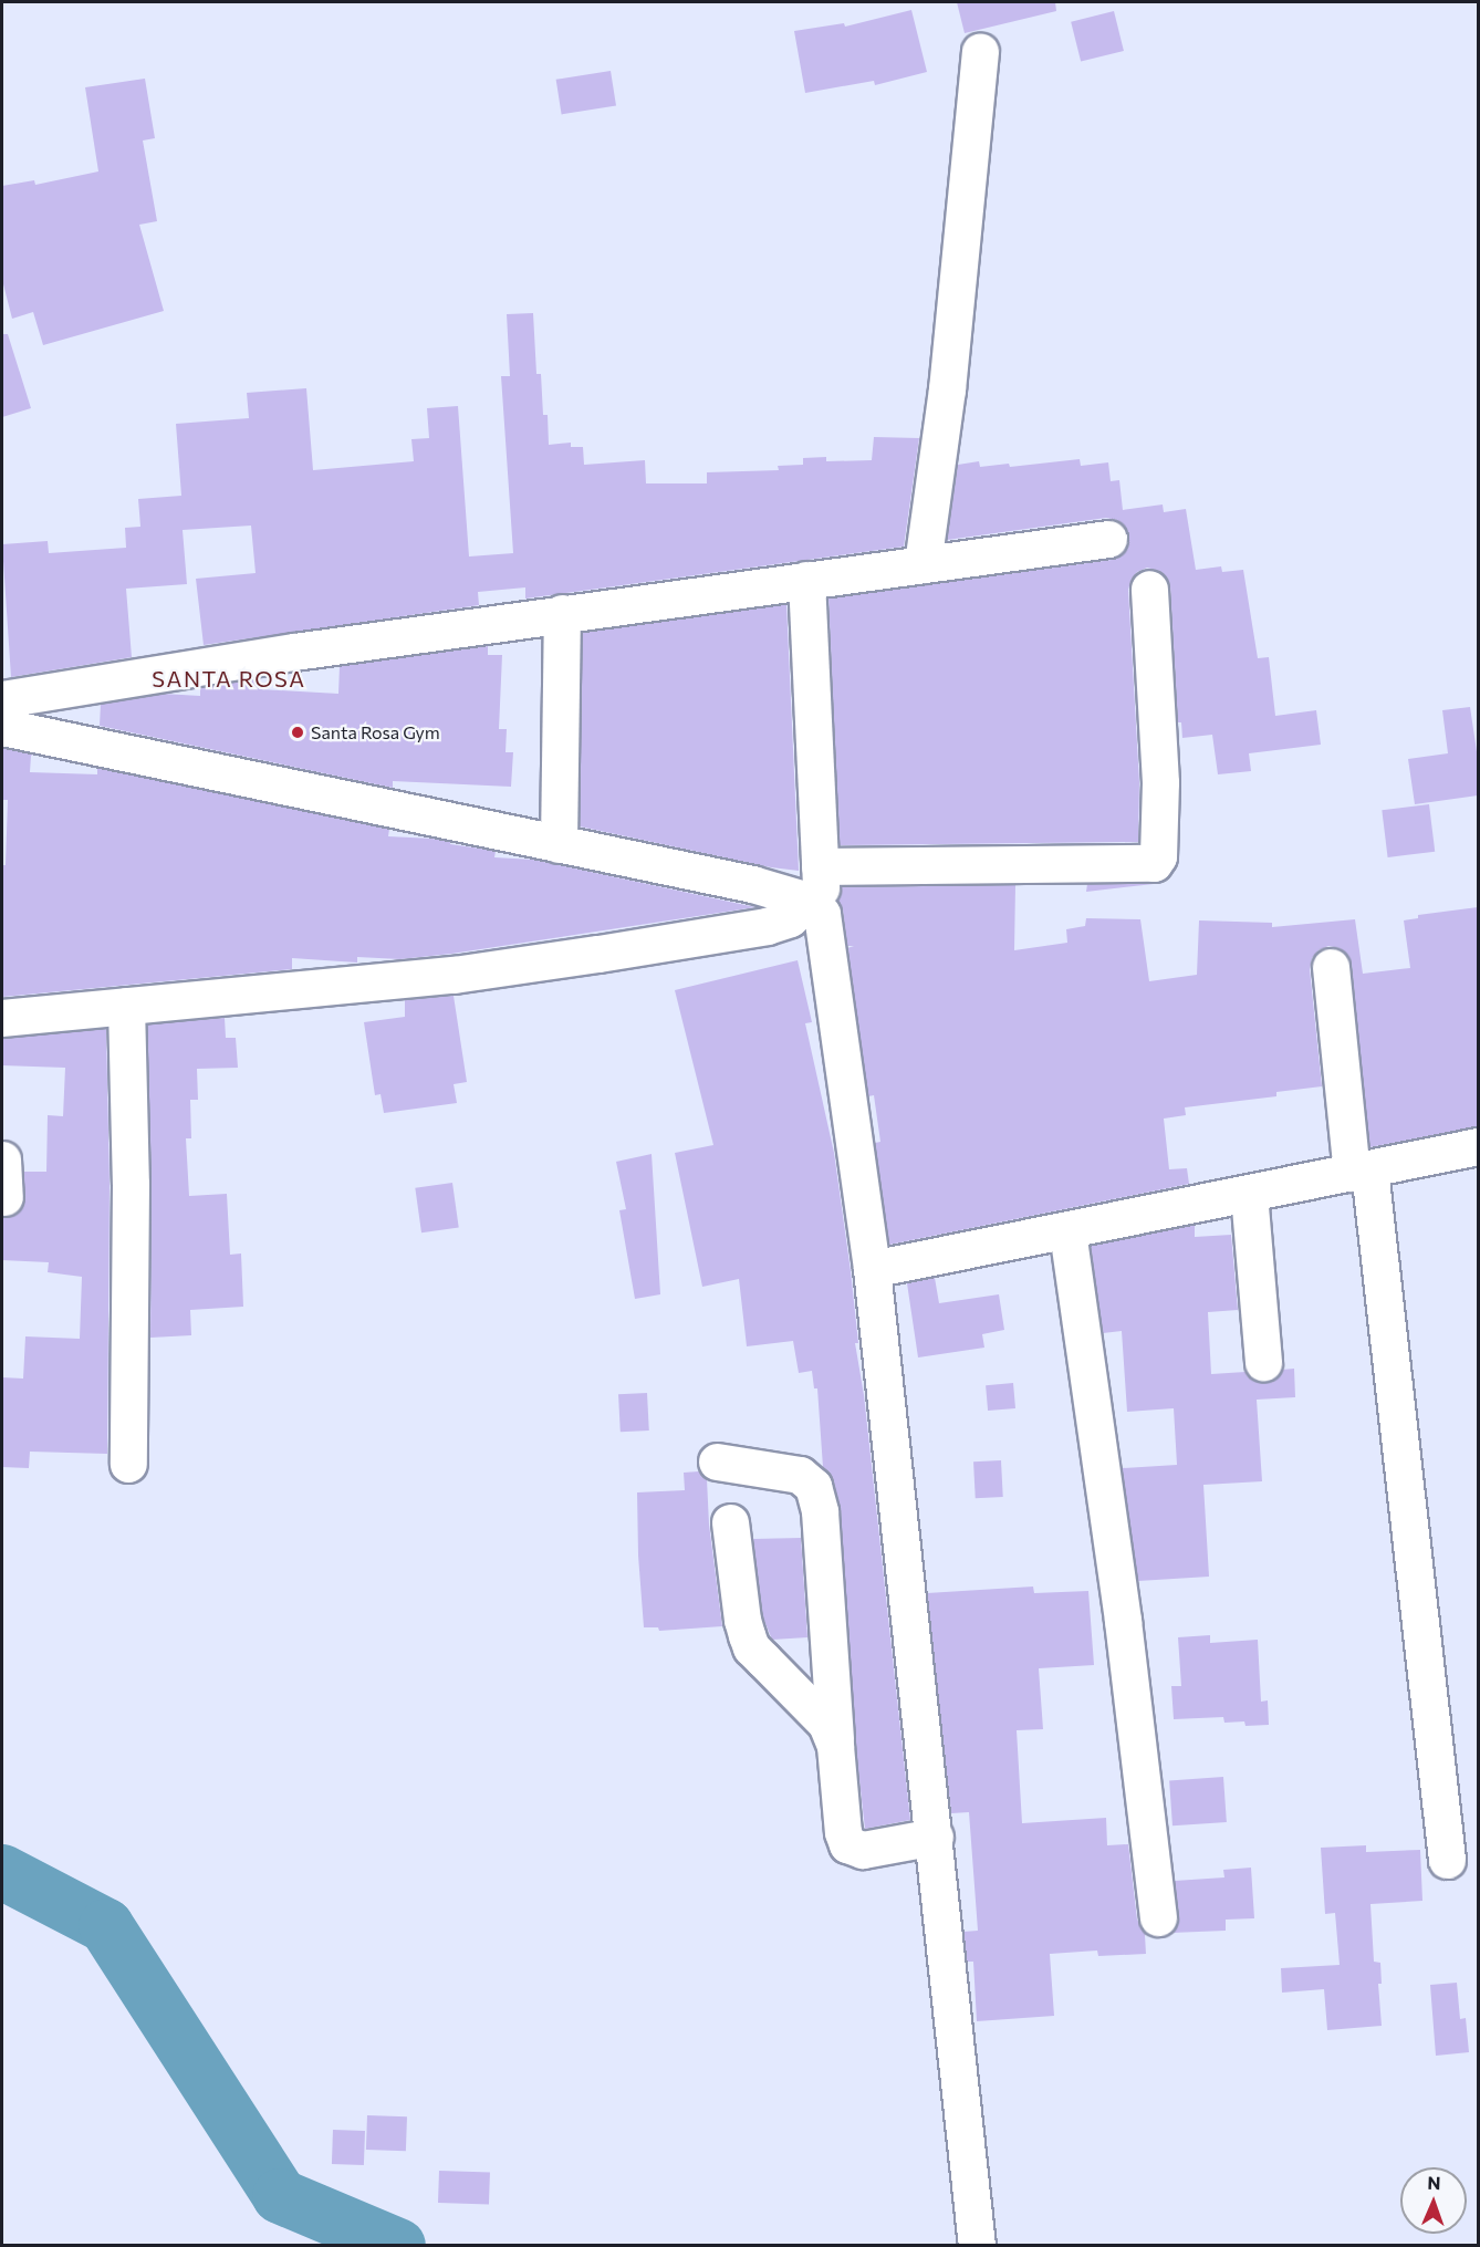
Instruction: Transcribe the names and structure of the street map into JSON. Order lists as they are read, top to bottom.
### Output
{
  "districts": ["SANTA ROSA"],
  "places": ["Santa Rosa Gym"],
  "north": "top"
}
